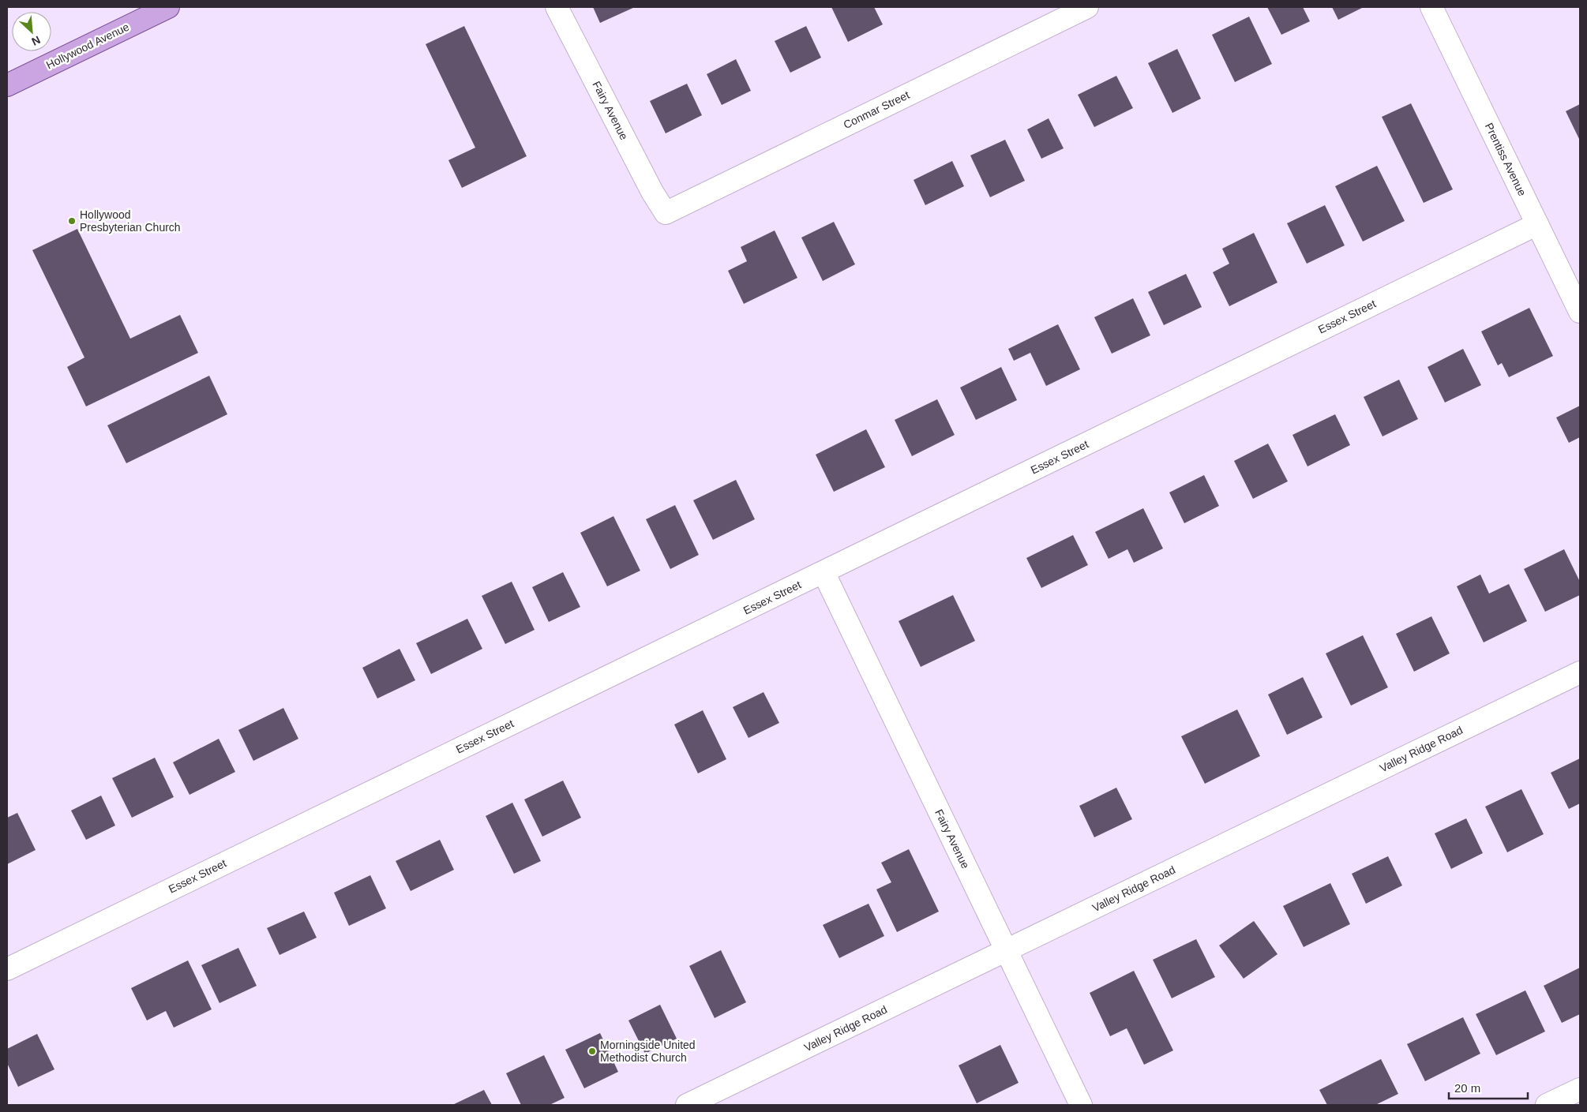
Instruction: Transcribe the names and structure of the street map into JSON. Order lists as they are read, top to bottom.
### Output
{
  "streets": {
    "main road": ["Hollywood Avenue"],
    "street": [
      "Conmar Street",
      "Fairy Avenue",
      "Prentiss Avenue",
      "Essex Street",
      "Valley Ridge Road"
    ]
  },
  "crossings": [
    ["Conmar Street", "Fairy Avenue"],
    ["Fairy Avenue", "Essex Street"],
    ["Fairy Avenue", "Valley Ridge Road"],
    ["Prentiss Avenue", "Essex Street"]
  ],
  "places": ["Hollywood Presbyterian Church", "Morningside United Methodist Church"],
  "scale_bar": "20 m",
  "north": "bottom right"
}
